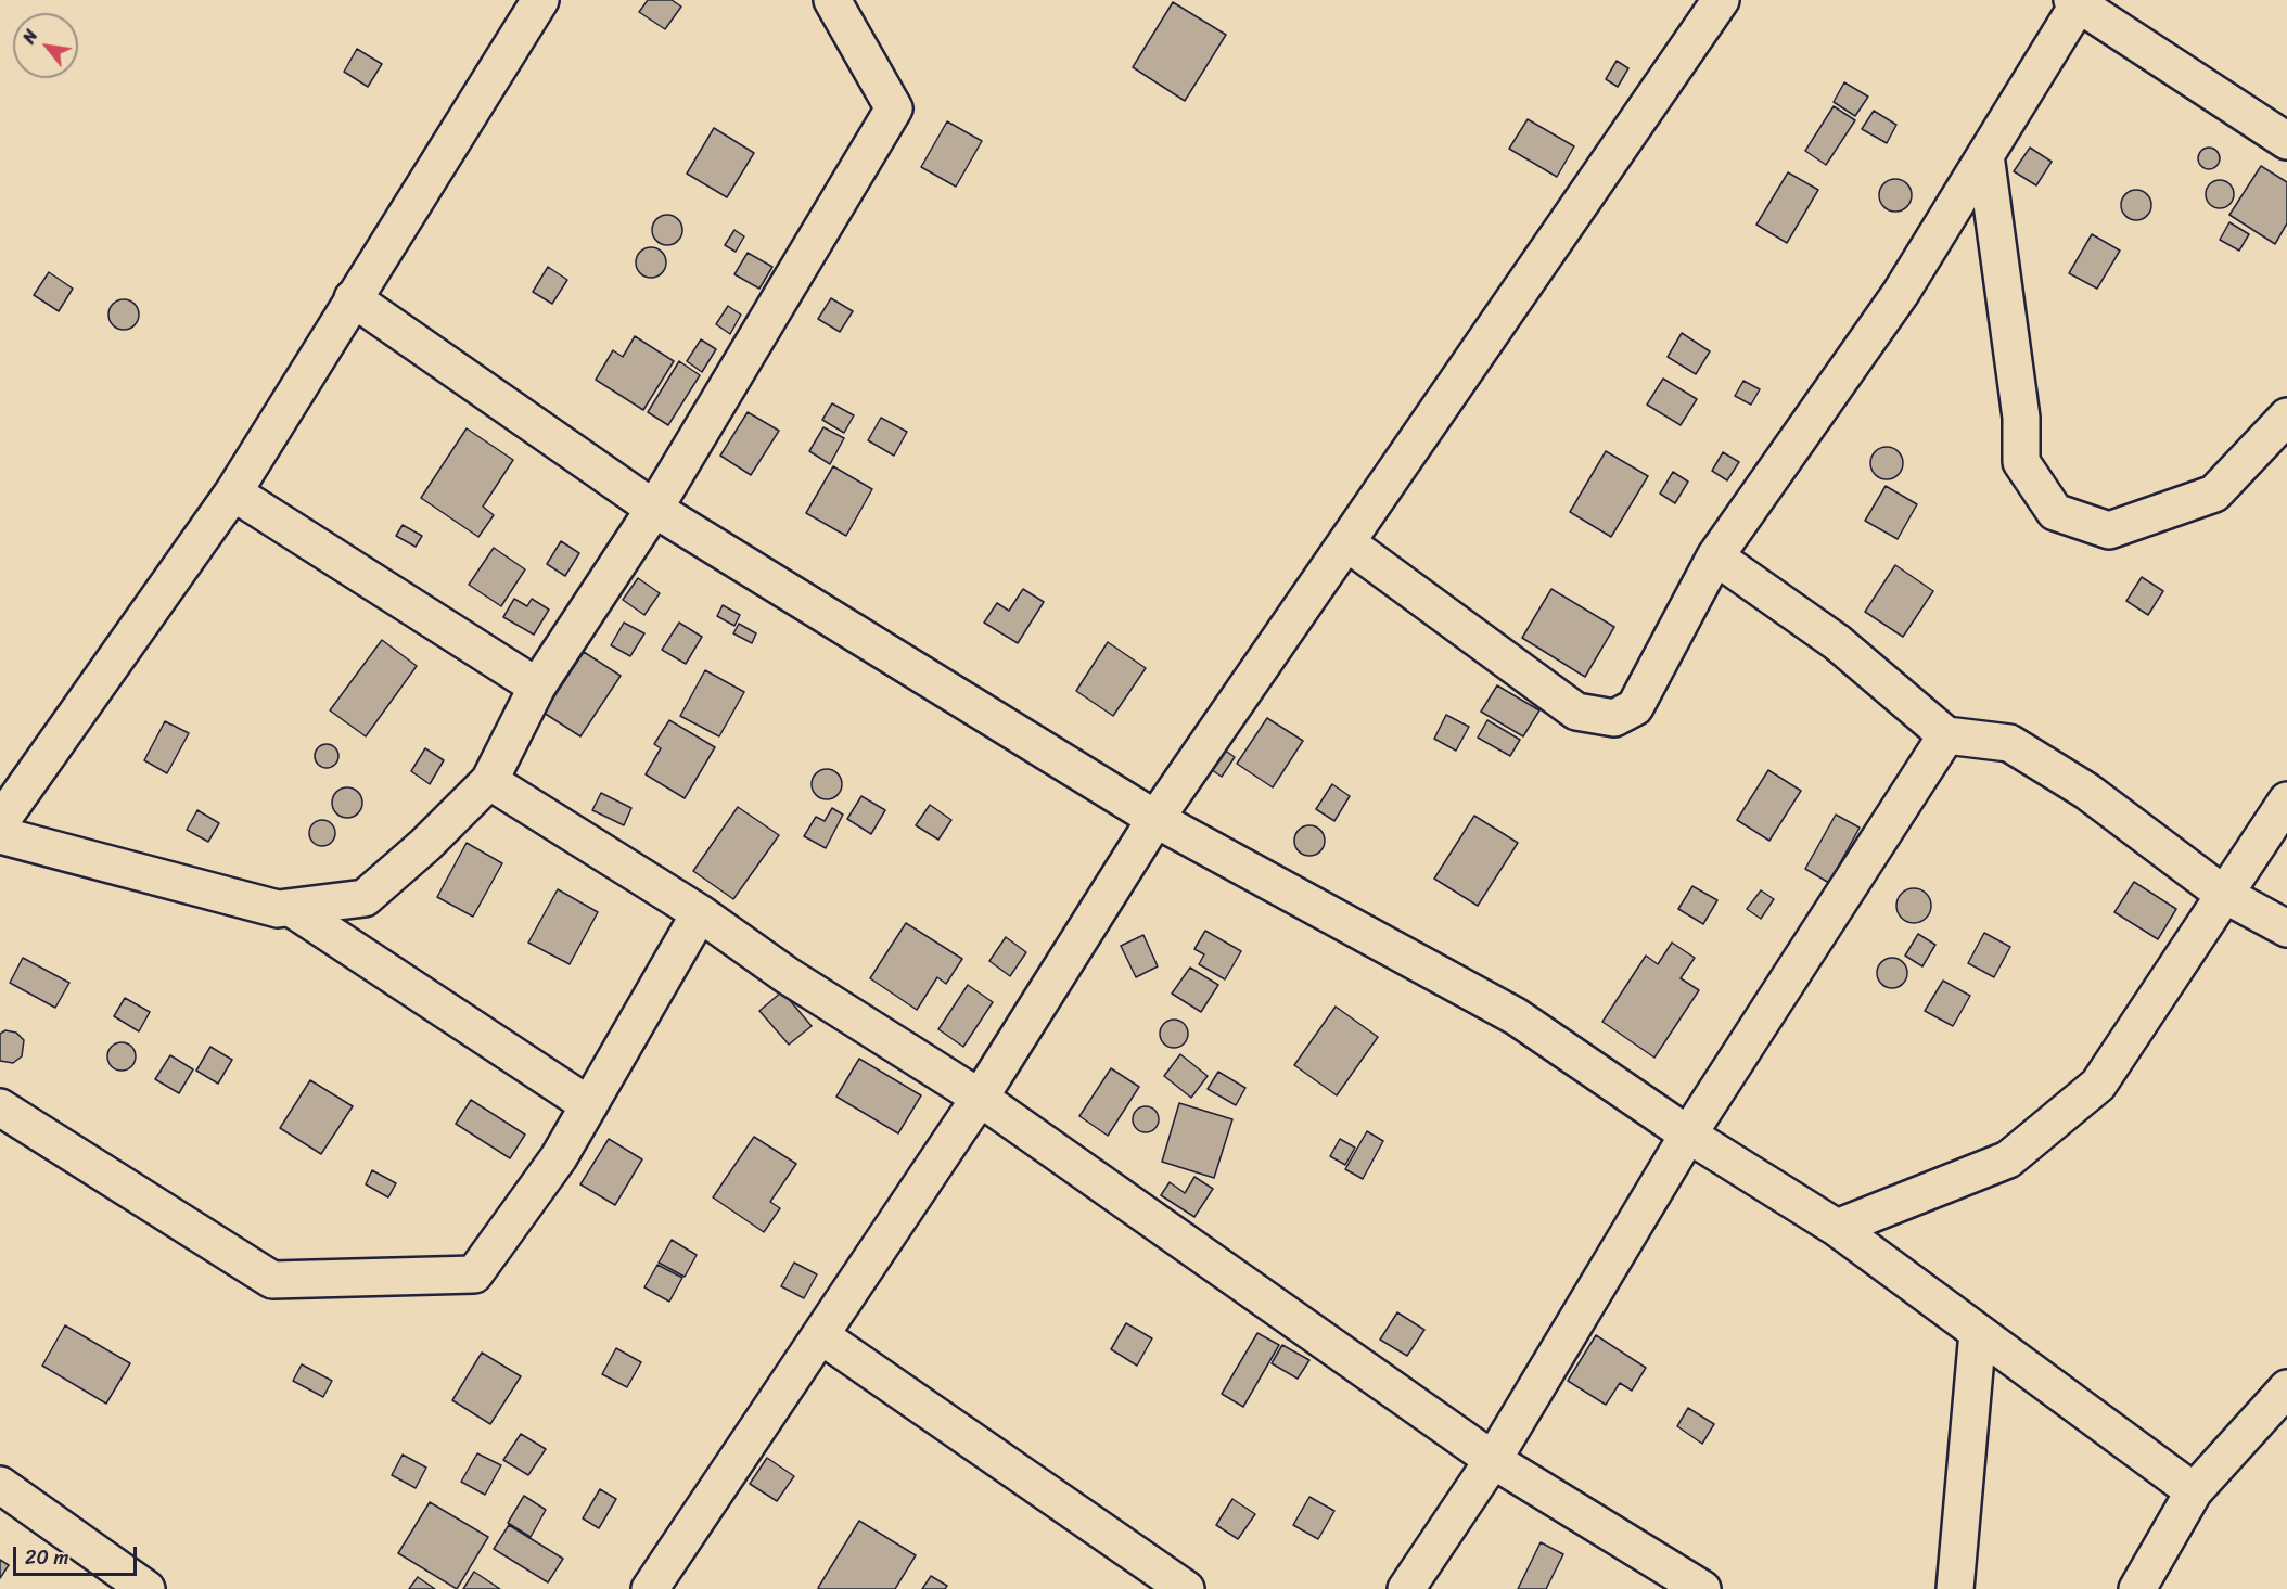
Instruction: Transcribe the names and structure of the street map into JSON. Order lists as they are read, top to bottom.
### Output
{
  "scale_bar": "20 m",
  "north": "top left"
}
